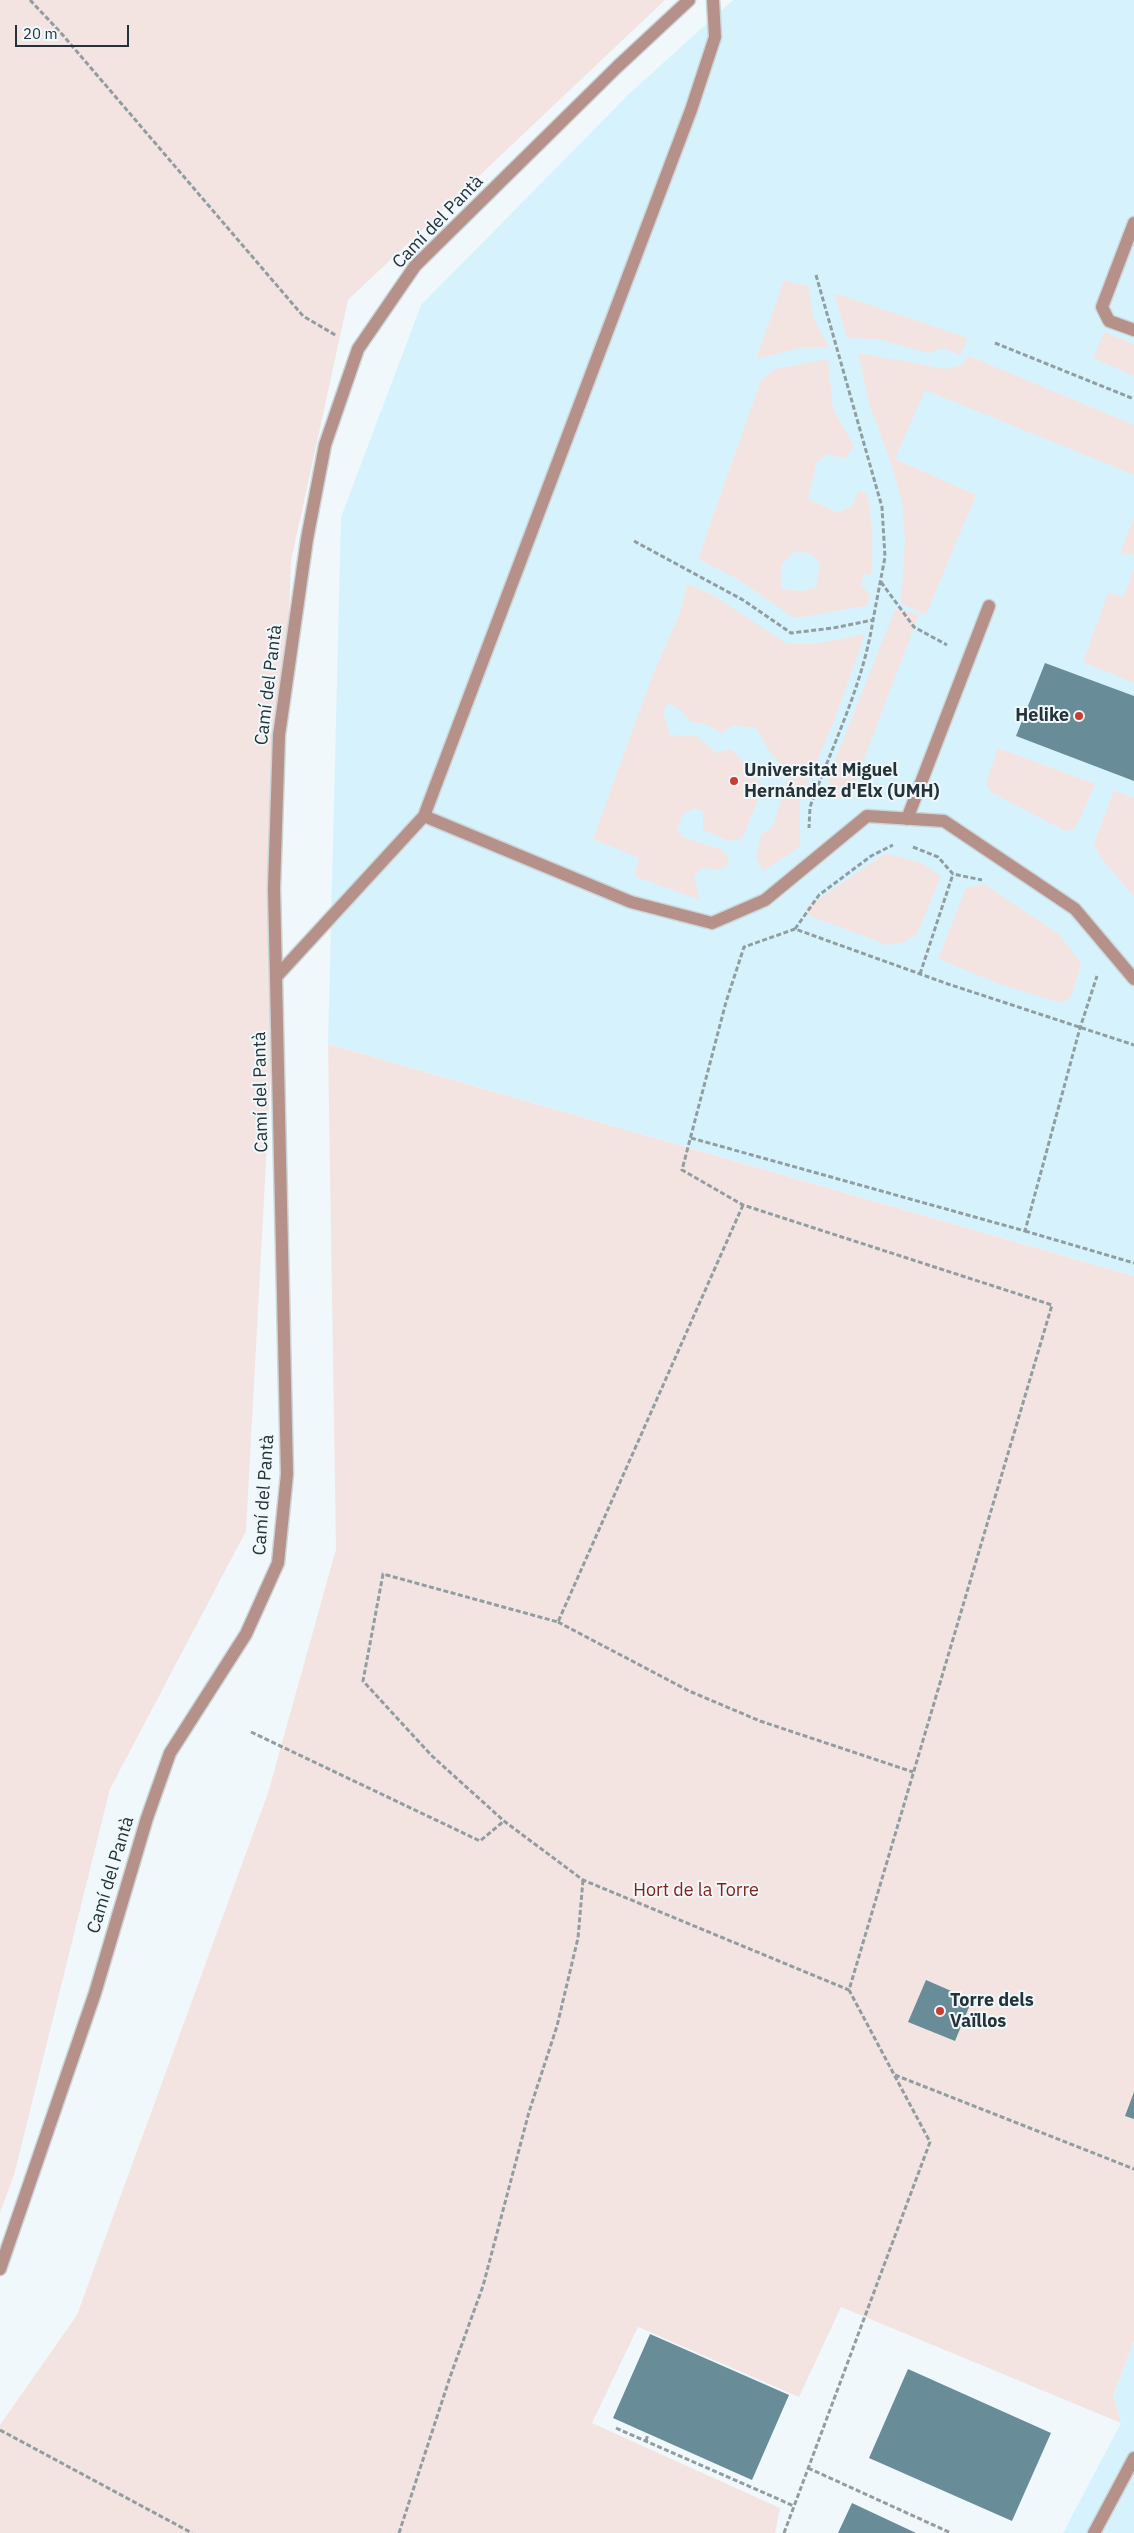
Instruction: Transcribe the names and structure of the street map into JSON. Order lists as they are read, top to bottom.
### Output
{
  "streets": {
    "street": ["Camí del Pantà"]
  },
  "parks": ["Hort de la Torre"],
  "places": ["Helike", "Universitat Miguel Hernández d'Elx (UMH)", "Torre dels Vaïllos"],
  "scale_bar": "20 m"
}
